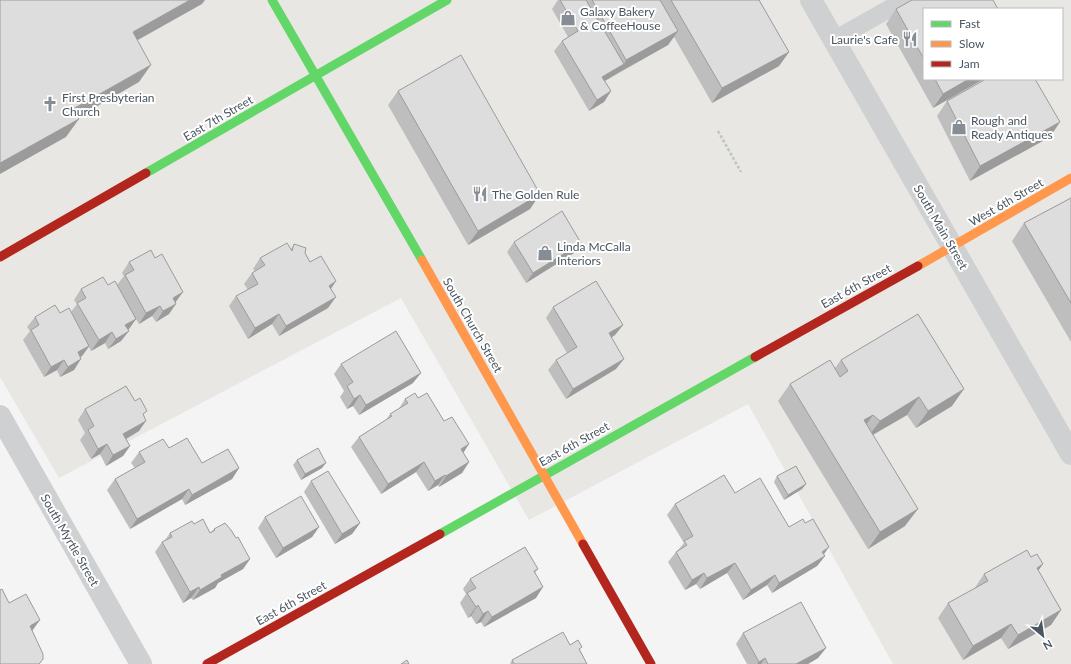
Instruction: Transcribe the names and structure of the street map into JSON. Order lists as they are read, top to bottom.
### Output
{
  "streets": {
    "street": [
      "East 7th Street",
      "West 6th Street",
      "South Main Street",
      "East 6th Street",
      "South Church Street",
      "South Myrtle Street"
    ]
  },
  "crossings": [
    ["East 7th Street", "South Church Street"],
    ["West 6th Street", "South Main Street"],
    ["West 6th Street", "East 6th Street"],
    ["South Main Street", "East 6th Street"],
    ["East 6th Street", "South Church Street"]
  ],
  "places": {
    "shop": ["Galaxy Bakery & CoffeeHouse", "Rough and Ready Antiques", "Linda McCalla Interiors"],
    "restaurant": ["Laurie's Cafe", "The Golden Rule"],
    "church": ["First Presbyterian Church"]
  },
  "legend": ["Fast", "Slow", "Jam"],
  "north": "bottom right"
}
